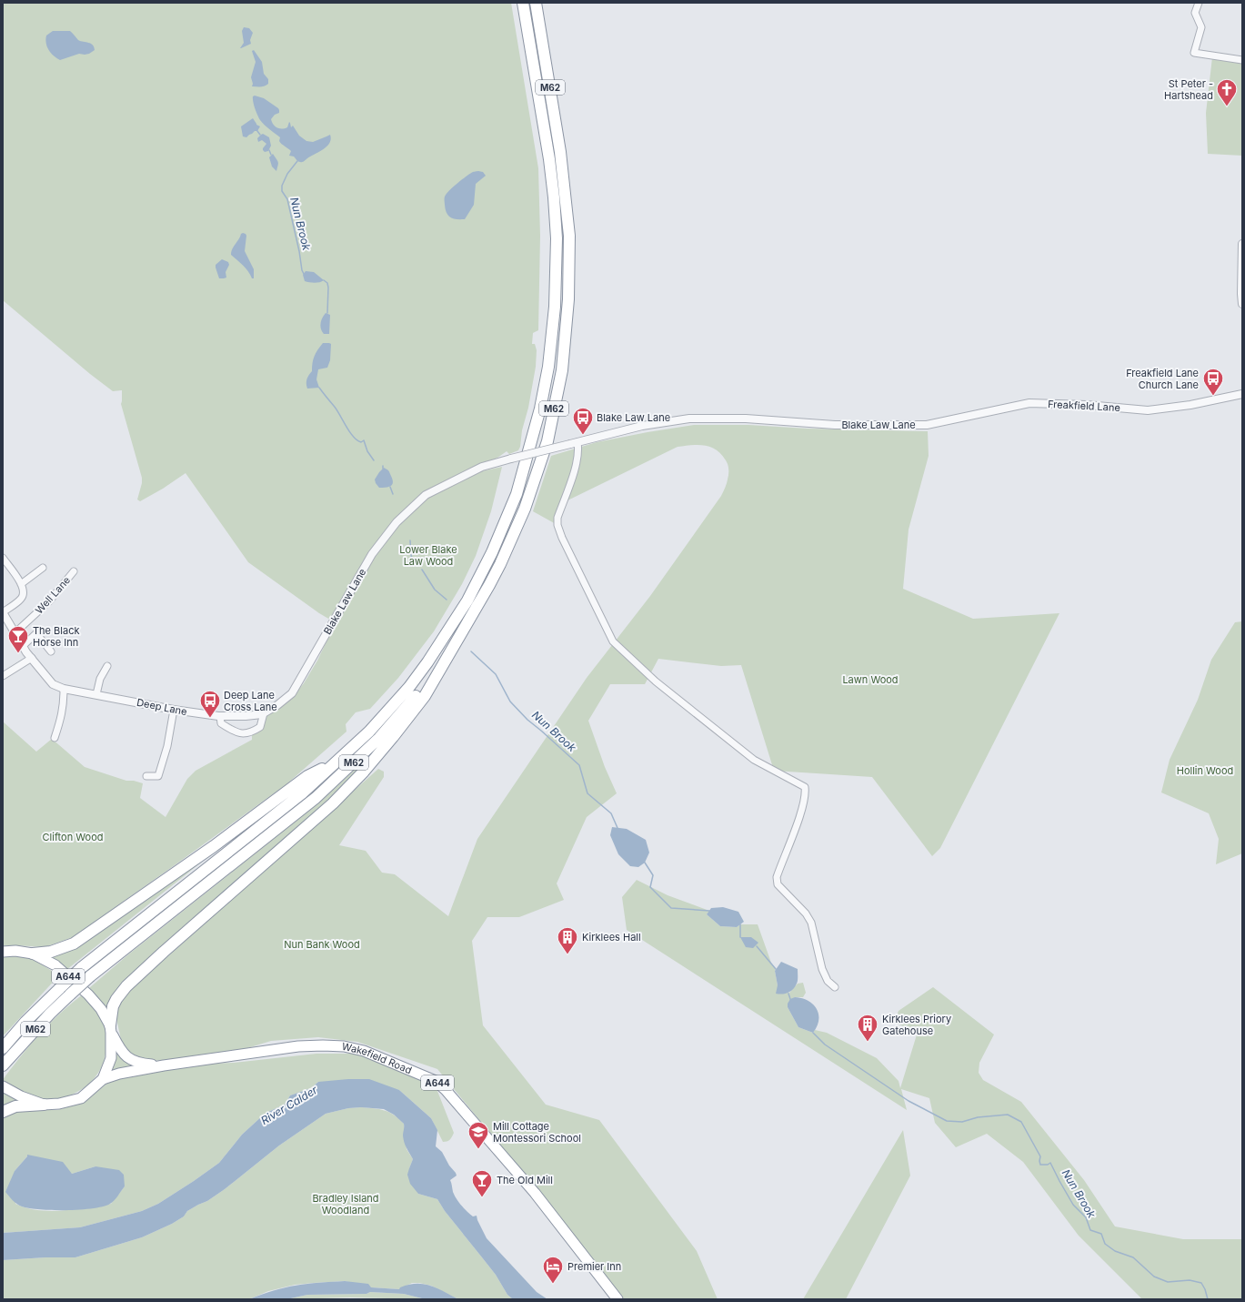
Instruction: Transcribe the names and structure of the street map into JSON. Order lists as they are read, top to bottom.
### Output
{
  "streets": {
    "highway": ["M62", "A644", "Wakefield Road"],
    "street": [
      "Freakfield Lane",
      "Blake Law Lane",
      "Well Lane",
      "Deep Lane"
    ]
  },
  "crossings": [
    ["Freakfield Lane", "Blake Law Lane"],
    ["Blake Law Lane", "Deep Lane"],
    ["Well Lane", "Deep Lane"],
    ["A644", "Wakefield Road"]
  ],
  "water": ["Nun Brook", "River Calder"],
  "parks": [
    "Lower Blake Law Wood",
    "Lawn Wood",
    "Hollin Wood",
    "Clifton Wood",
    "Nun Bank Wood",
    "Bradley Island Woodland"
  ],
  "places": {
    "church": ["St Peter - Hartshead"],
    "bus stop": ["Freakfield Lane Church Lane", "Blake Law Lane", "Deep Lane Cross Lane"],
    "bar": ["The Black Horse Inn", "The Old Mill"],
    "building": ["Kirklees Hall", "Kirklees Priory Gatehouse"],
    "school or university": ["Mill Cottage Montessori School"],
    "hotel": ["Premier Inn"]
  }
}
